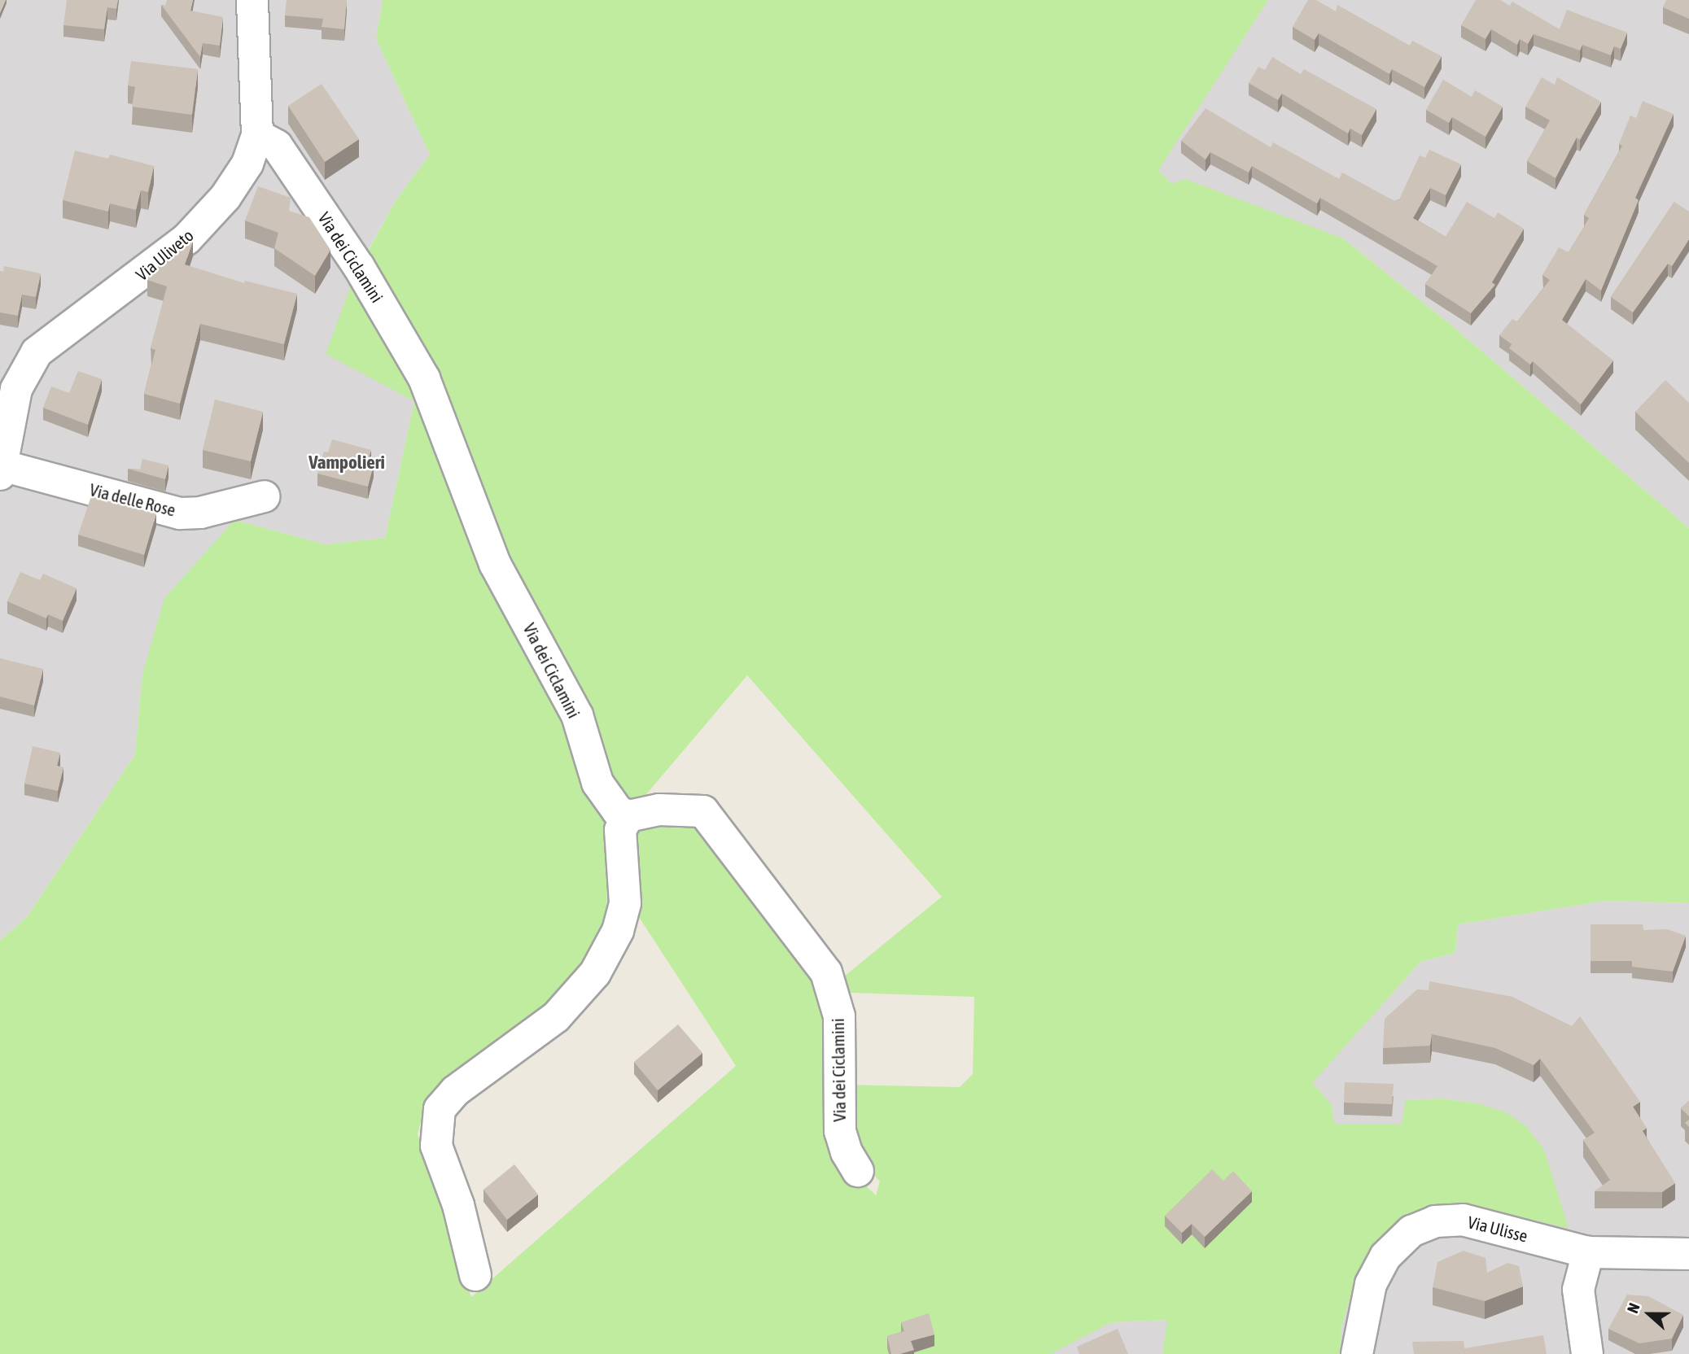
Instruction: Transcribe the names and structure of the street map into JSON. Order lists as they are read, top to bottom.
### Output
{
  "streets": {
    "street": [
      "Via Uliveto",
      "Via dei Ciclamini",
      "Via delle Rose",
      "Via Ulisse"
    ]
  },
  "crossings": [
    ["Via Uliveto", "Via dei Ciclamini"],
    ["Via Uliveto", "Via delle Rose"]
  ],
  "districts": ["Vampolieri"],
  "north": "left"
}
